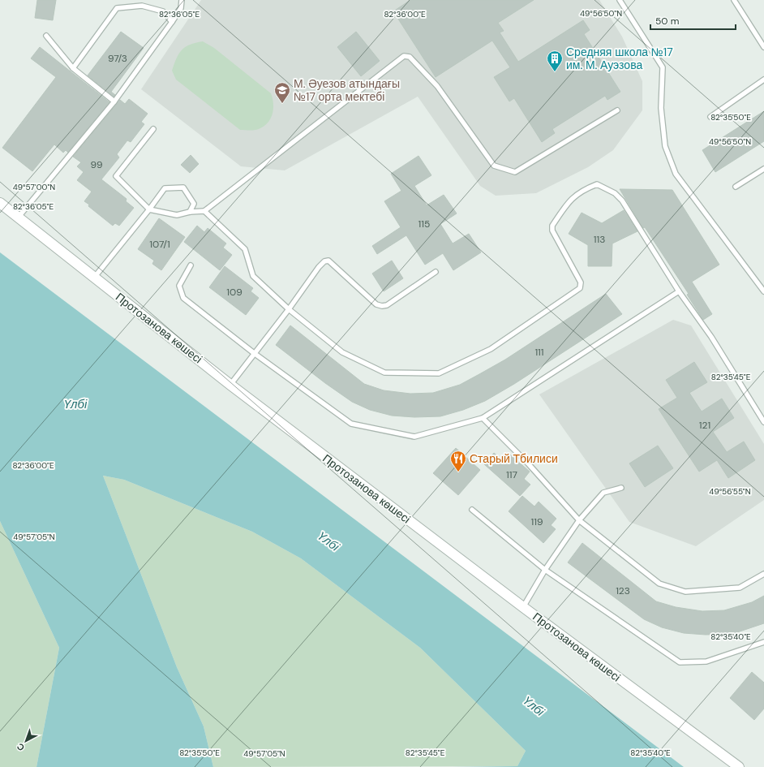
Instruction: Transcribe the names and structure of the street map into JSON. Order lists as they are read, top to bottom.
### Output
{
  "streets": {
    "street": ["Протозанова көшесі"]
  },
  "water": ["Үлбі"],
  "places": {
    "building": ["Средняя школа №17 им. М. Ауэзова"],
    "school or university": ["М. Әуезов атындағы №17 орта мектебі"],
    "restaurant": ["Старый Тбилиси"]
  },
  "house_numbers": [
    "97/3",
    "99",
    "115",
    "113",
    "107/1",
    "109",
    "111",
    "121",
    "117",
    "119",
    "123"
  ],
  "scale_bar": "50 m",
  "north": "bottom left",
  "coordinates": [
    "49°56'50\"N",
    "82°36'05\"E",
    "82°36'00\"E",
    "82°35'50\"E",
    "49°57'00\"N",
    "82°35'45\"E",
    "49°56'55\"N",
    "49°57'05\"N",
    "82°35'40\"E"
  ]
}
